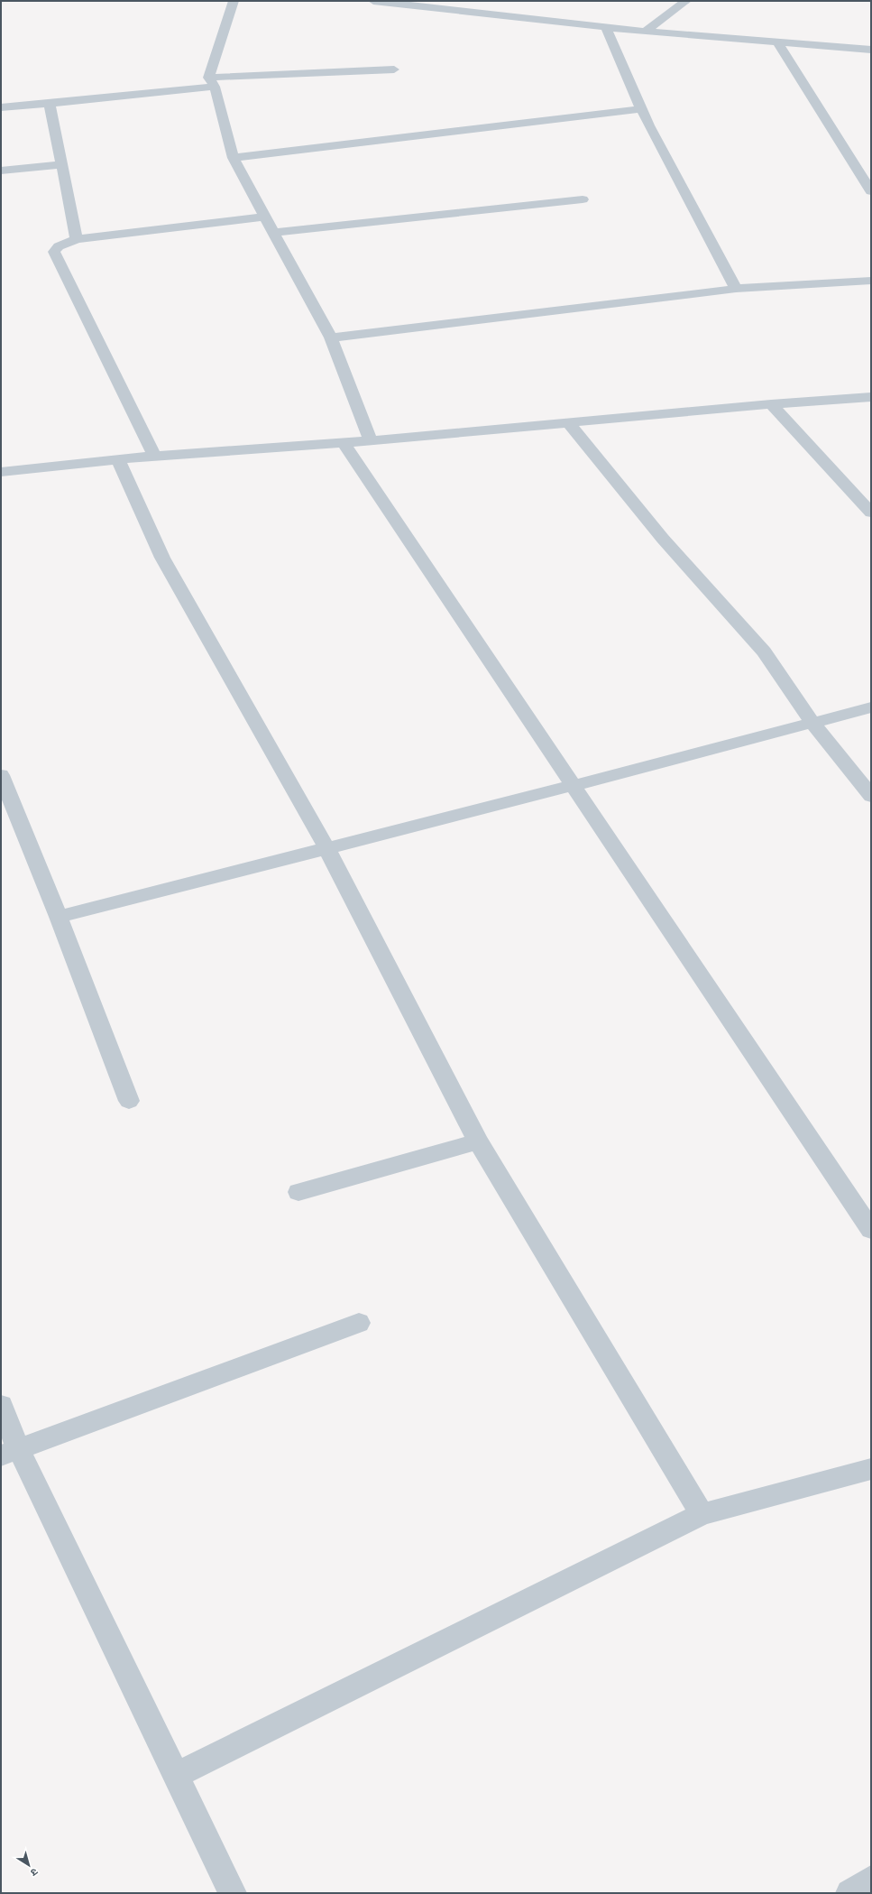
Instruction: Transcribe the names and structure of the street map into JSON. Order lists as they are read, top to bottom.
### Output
{
  "north": "bottom right"
}
